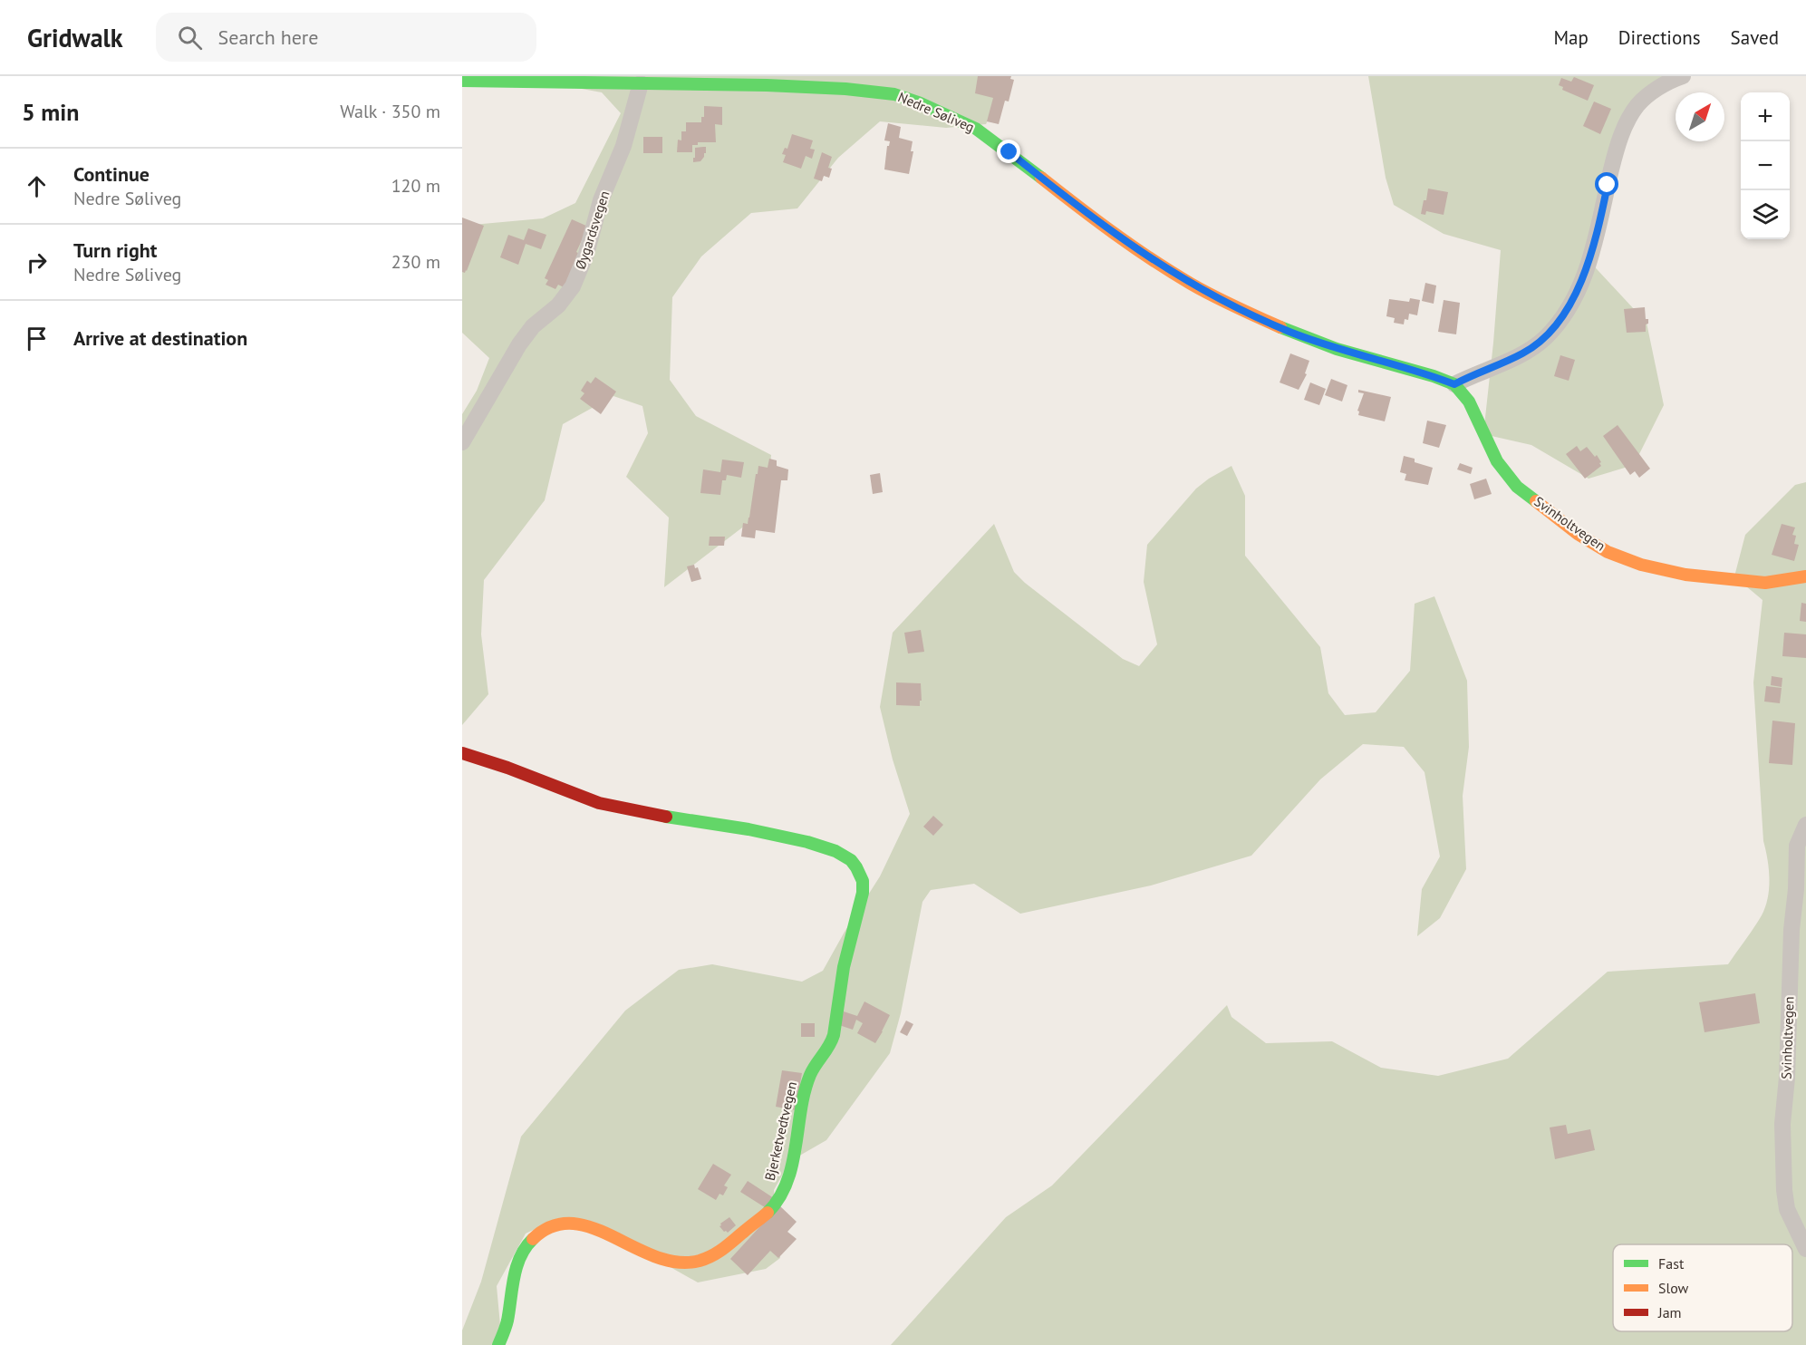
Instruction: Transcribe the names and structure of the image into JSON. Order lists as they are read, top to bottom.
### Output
{
  "streets": {
    "street": [
      "Nedre Søliveg",
      "Øygardsvegen",
      "Svinholtvegen",
      "Bjerketvedtvegen"
    ]
  },
  "crossings": [
    ["Nedre Søliveg", "Øygardsvegen"],
    ["Nedre Søliveg", "Svinholtvegen"]
  ],
  "legend": ["Fast", "Slow", "Jam"],
  "north": "top right",
  "page": {
    "header": "Gridwalk",
    "search": "Search here",
    "nav": ["Map", "Directions", "Saved"],
    "heading": ["5 min", "Walk · 350 m"],
    "map_buttons": ["+", "−"],
    "list": [
      ["Continue", "Nedre Søliveg", "120 m"],
      ["Turn right", "Nedre Søliveg", "230 m"],
      "Arrive at destination"
    ]
  }
}
